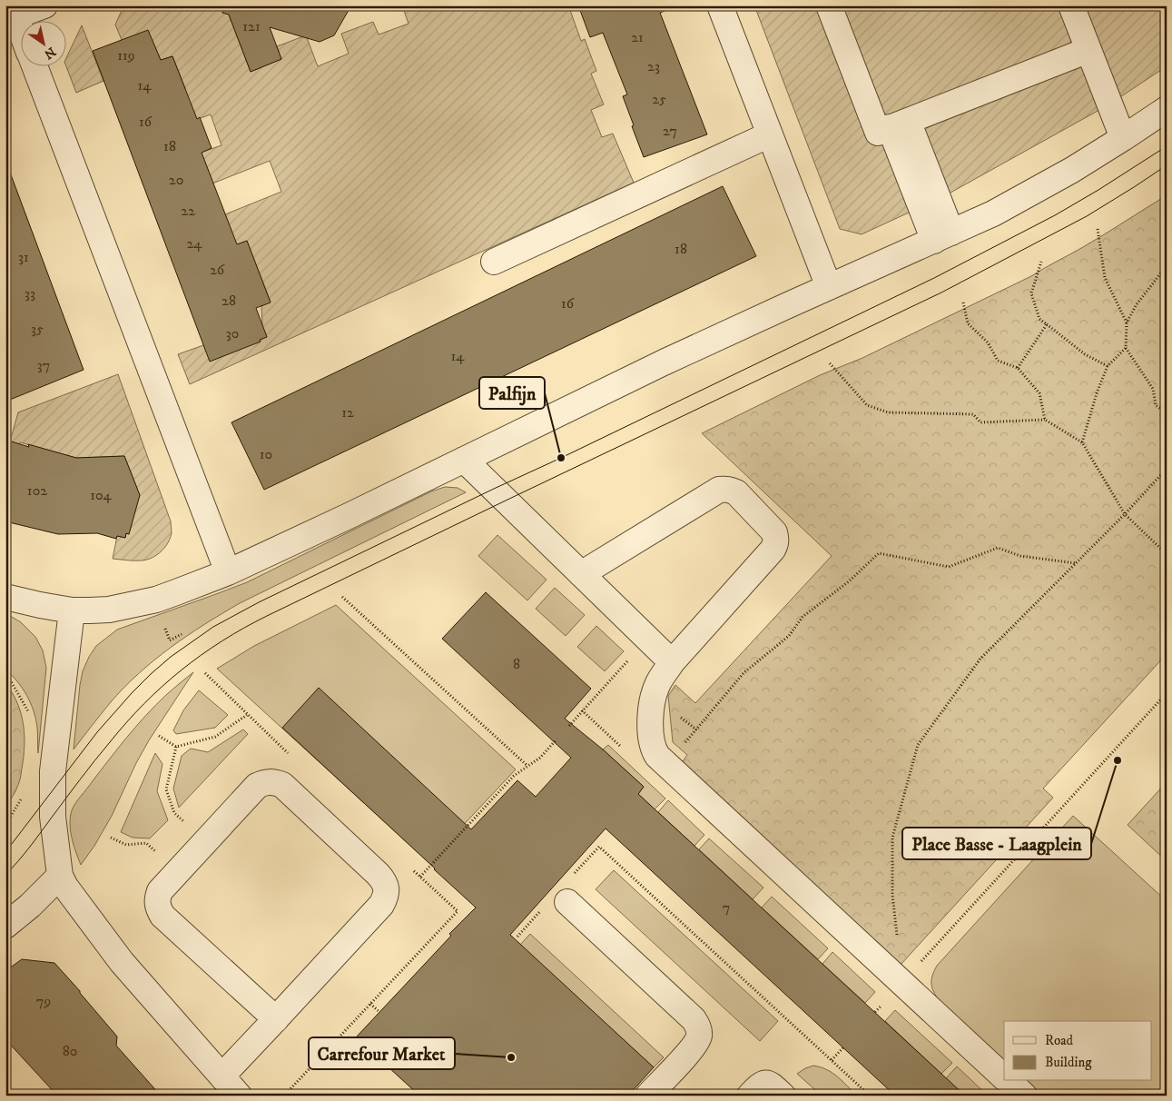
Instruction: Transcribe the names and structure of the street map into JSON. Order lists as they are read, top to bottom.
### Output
{
  "places": ["Palfijn", "Place Basse - Laagplein", "Carrefour Market"],
  "house_numbers": [
    "121",
    "21",
    "119",
    "23",
    "14",
    "25",
    "16",
    "27",
    "18",
    "20",
    "22",
    "24",
    "18",
    "31",
    "26",
    "33",
    "28",
    "16",
    "35",
    "30",
    "14",
    "37",
    "12",
    "10",
    "102",
    "104",
    "8",
    "7",
    "79",
    "80"
  ],
  "legend": ["Road", "Building"],
  "north": "bottom right"
}
